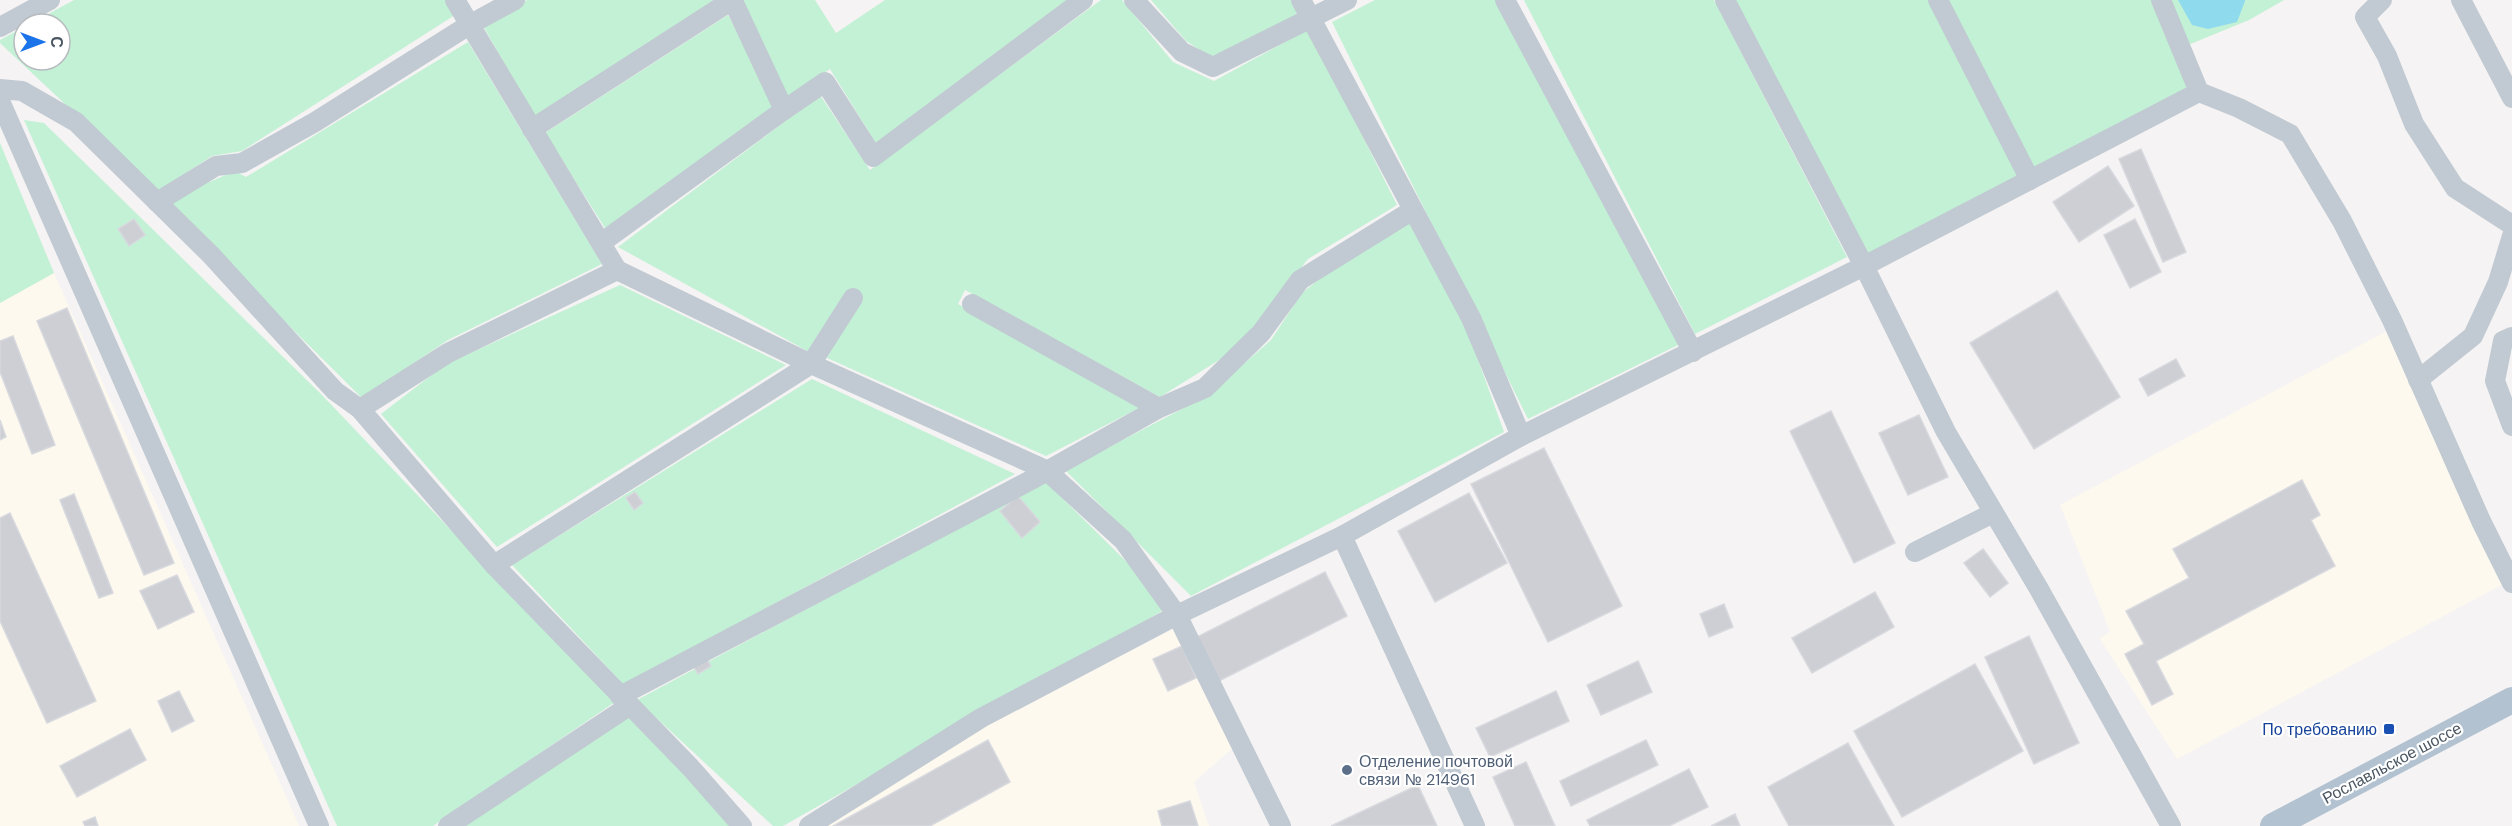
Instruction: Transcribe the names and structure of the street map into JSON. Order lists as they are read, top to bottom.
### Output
{
  "streets": {
    "main road": ["Рославльское шоссе"]
  },
  "places": {
    "transit": ["По требованию"],
    "other": ["Отделение почтовой связи № 214961"]
  },
  "north": "right"
}
